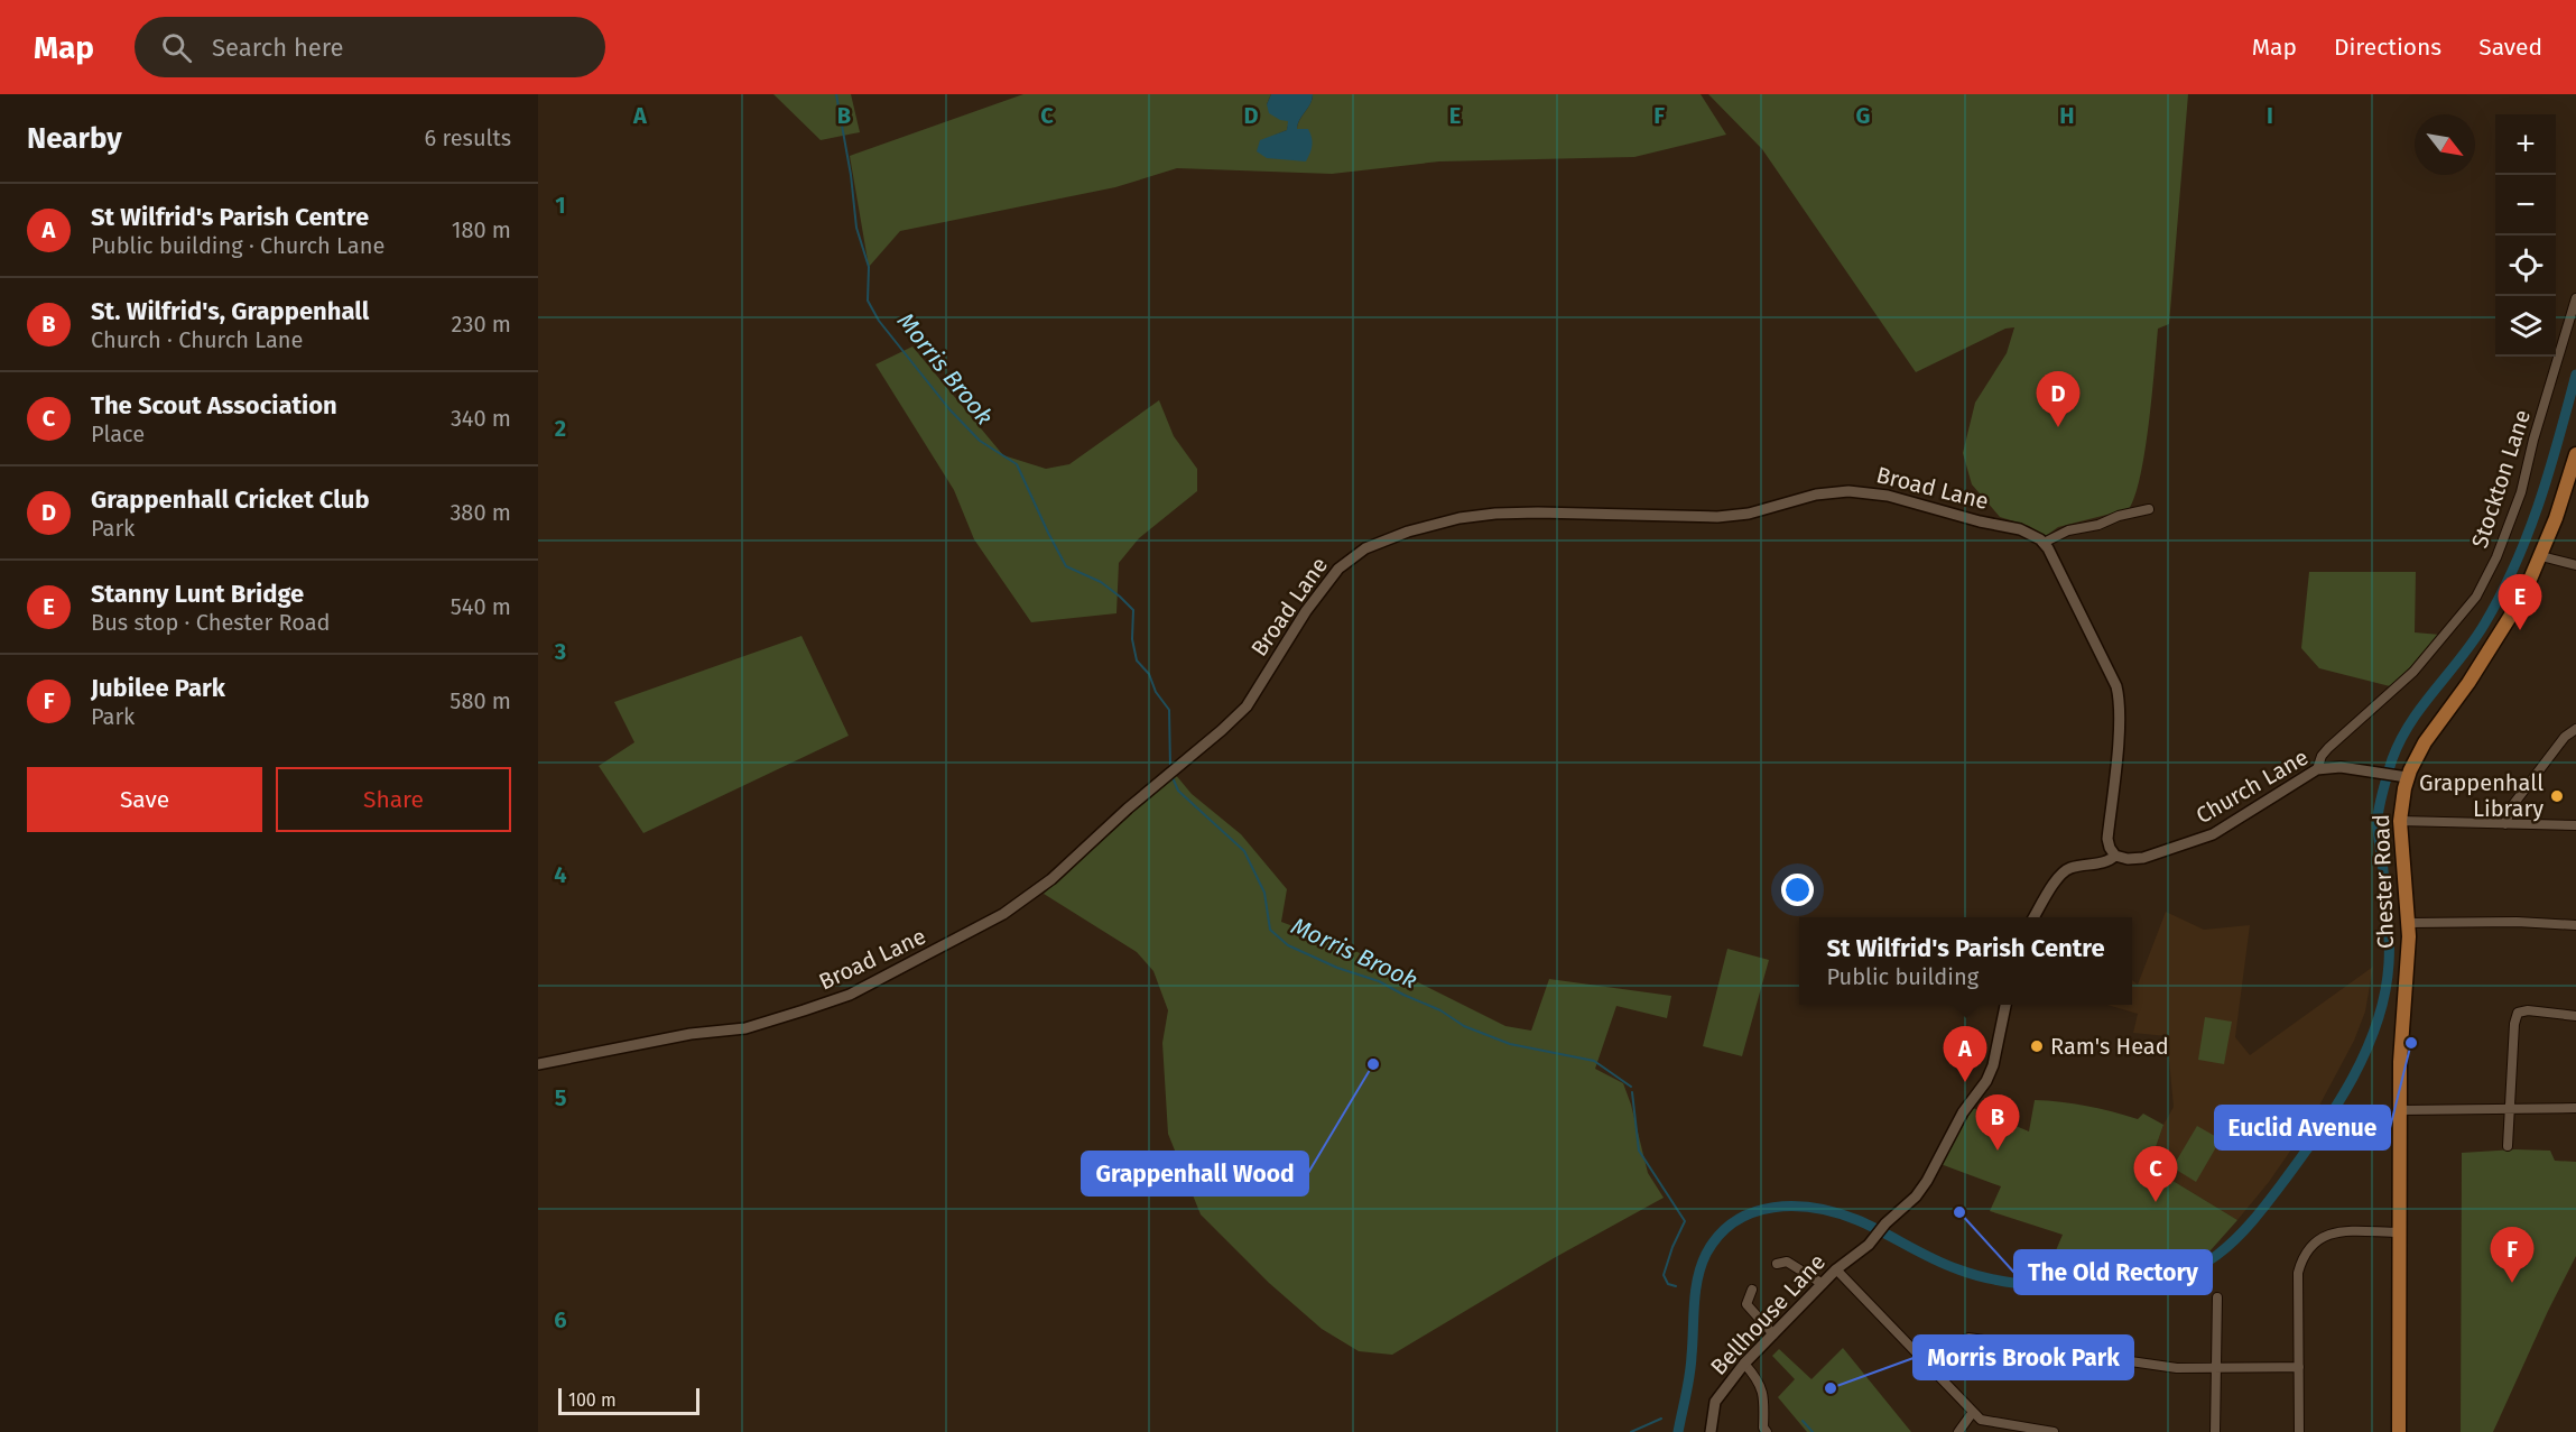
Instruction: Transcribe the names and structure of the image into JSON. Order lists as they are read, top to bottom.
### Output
{
  "streets": {
    "main road": ["Chester Road"],
    "street": [
      "Stockton Lane",
      "Broad Lane",
      "Church Lane",
      "Bellhouse Lane"
    ]
  },
  "crossings": [
    ["Stockton Lane", "Church Lane"],
    ["Church Lane", "Chester Road"]
  ],
  "water": ["Morris Brook"],
  "places": [
    "Grappenhall Library",
    "Euclid Avenue",
    "Ram's Head",
    "Grappenhall Wood",
    "The Old Rectory",
    "Morris Brook Park"
  ],
  "scale_bar": "100 m",
  "north": "bottom right",
  "page": {
    "header": "Map",
    "search": "Search here",
    "nav": ["Map", "Directions", "Saved"],
    "heading": ["Nearby", "6 results"],
    "map_buttons": ["+", "−"],
    "list": [
      {
        "mark": "A",
        "name": "St Wilfrid's Parish Centre",
        "note": "Public building · Church Lane",
        "value": "180 m"
      },
      {
        "mark": "B",
        "name": "St. Wilfrid's, Grappenhall",
        "note": "Church · Church Lane",
        "value": "230 m"
      },
      {
        "mark": "C",
        "name": "The Scout Association",
        "note": "Place",
        "value": "340 m"
      },
      {
        "mark": "D",
        "name": "Grappenhall Cricket Club",
        "note": "Park",
        "value": "380 m"
      },
      {
        "mark": "E",
        "name": "Stanny Lunt Bridge",
        "note": "Bus stop · Chester Road",
        "value": "540 m"
      },
      {
        "mark": "F",
        "name": "Jubilee Park",
        "note": "Park",
        "value": "580 m"
      }
    ],
    "pins": [
      "D",
      "E",
      "A",
      "B",
      "C",
      "F"
    ],
    "buttons": ["Save", "Share"],
    "popup": ["St Wilfrid's Parish Centre", "Public building"],
    "scale": "100 m"
  },
  "grid": {
    "columns": [
      "A",
      "B",
      "C",
      "D",
      "E",
      "F",
      "G",
      "H",
      "I"
    ],
    "rows": [
      "1",
      "2",
      "3",
      "4",
      "5",
      "6"
    ]
  }
}
